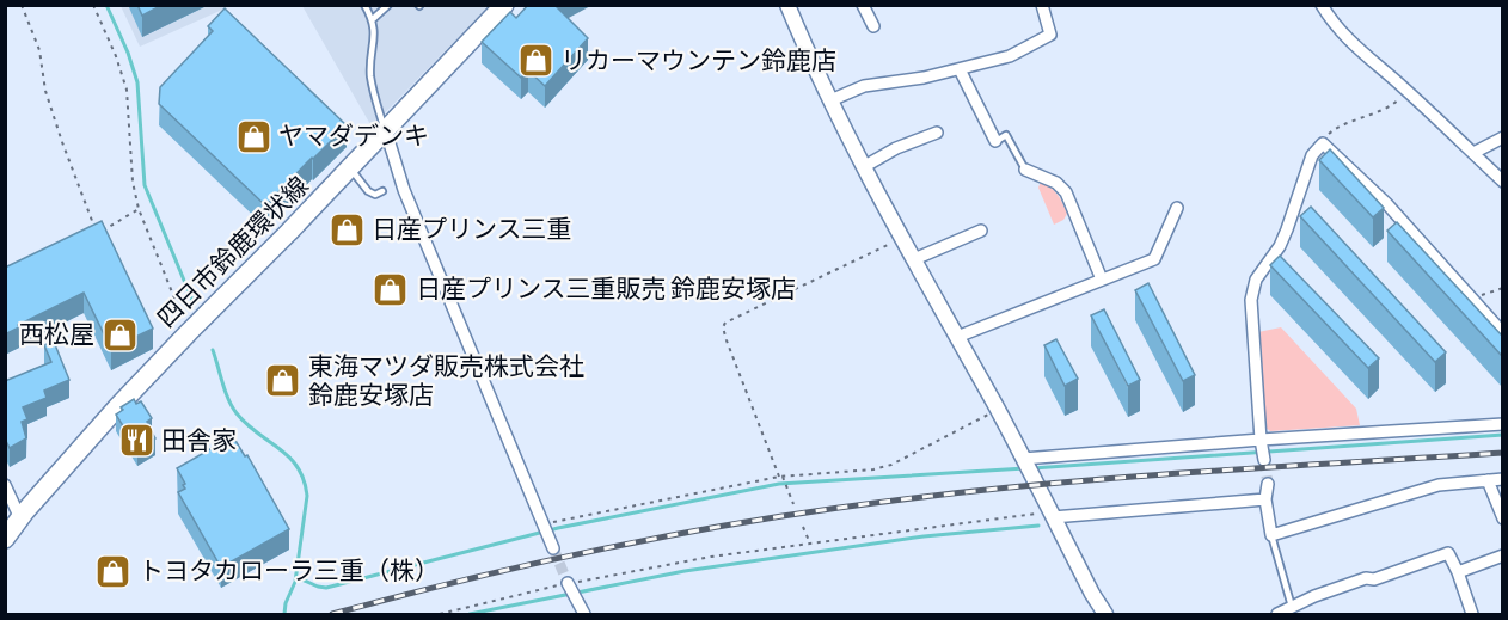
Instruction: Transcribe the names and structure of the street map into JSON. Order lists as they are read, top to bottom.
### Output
{
  "streets": {
    "main road": ["四日市鈴鹿環状線"]
  },
  "places": {
    "shop": [
      "リカーマウンテン鈴鹿店",
      "ヤマダデンキ",
      "日産プリンス三重",
      "日産プリンス三重販売 鈴鹿安塚店",
      "西松屋",
      "東海マツダ販売株式会社 鈴鹿安塚店",
      "トヨタカローラ三重（株）"
    ],
    "restaurant": ["田舎家"]
  }
}
